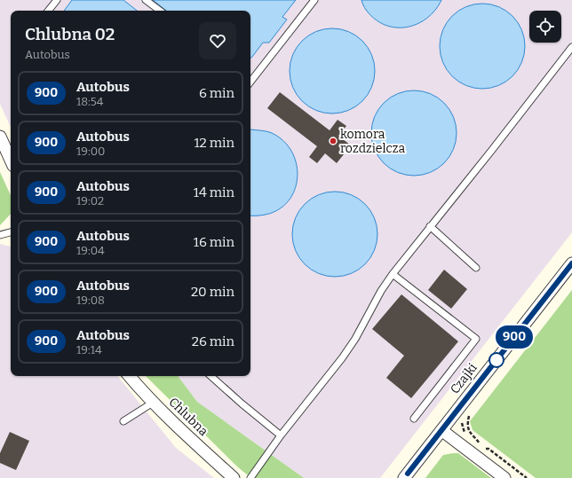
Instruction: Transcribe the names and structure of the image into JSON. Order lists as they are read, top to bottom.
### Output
{
  "streets": {
    "street": ["Czajki", "Chlubna"]
  },
  "places": ["komora rozdzielcza"],
  "lines": ["bus line 900"],
  "page": {
    "on_map": "900",
    "heading": ["Chlubna 02", "Autobus"],
    "list": [
      {
        "mark": "900",
        "name": "Autobus",
        "note": "18:54",
        "value": "6 min"
      },
      {
        "mark": "900",
        "name": "Autobus",
        "note": "19:00",
        "value": "12 min"
      },
      {
        "mark": "900",
        "name": "Autobus",
        "note": "19:02",
        "value": "14 min"
      },
      {
        "mark": "900",
        "name": "Autobus",
        "note": "19:04",
        "value": "16 min"
      },
      {
        "mark": "900",
        "name": "Autobus",
        "note": "19:08",
        "value": "20 min"
      },
      {
        "mark": "900",
        "name": "Autobus",
        "note": "19:14",
        "value": "26 min"
      }
    ]
  }
}
